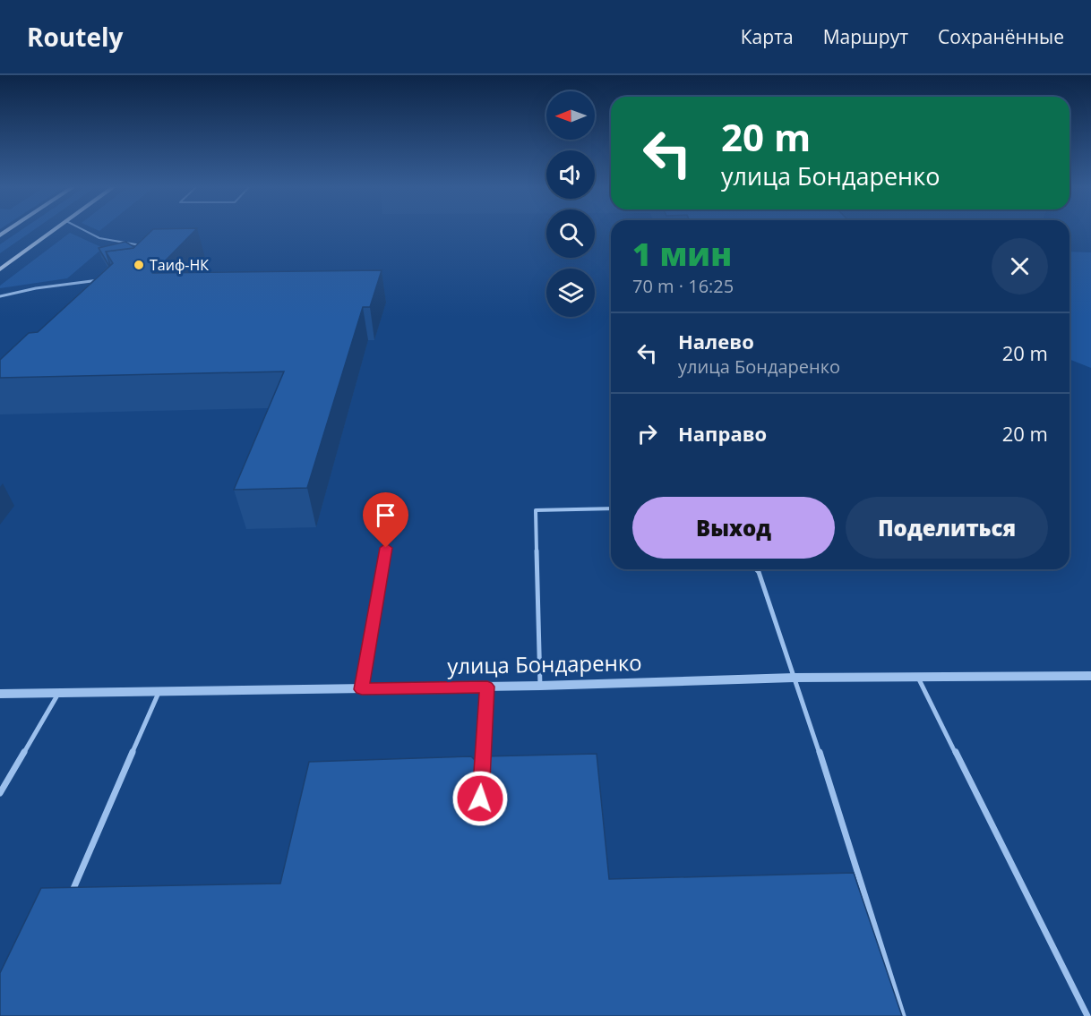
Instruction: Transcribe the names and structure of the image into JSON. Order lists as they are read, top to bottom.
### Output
{
  "streets": {
    "street": ["улица Бондаренко"]
  },
  "places": ["Таиф-НК"],
  "north": "left",
  "page": {
    "header": "Routely",
    "nav": ["Карта", "Маршрут", "Сохранённые"],
    "turn": ["20 m", "улица Бондаренко"],
    "heading": ["1 мин", "70 m · 16:25"],
    "list": [
      {
        "name": "Налево",
        "note": "улица Бондаренко",
        "value": "20 m"
      },
      {
        "name": "Направо",
        "value": "20 m"
      }
    ],
    "buttons": ["Выход", "Поделиться"]
  }
}
